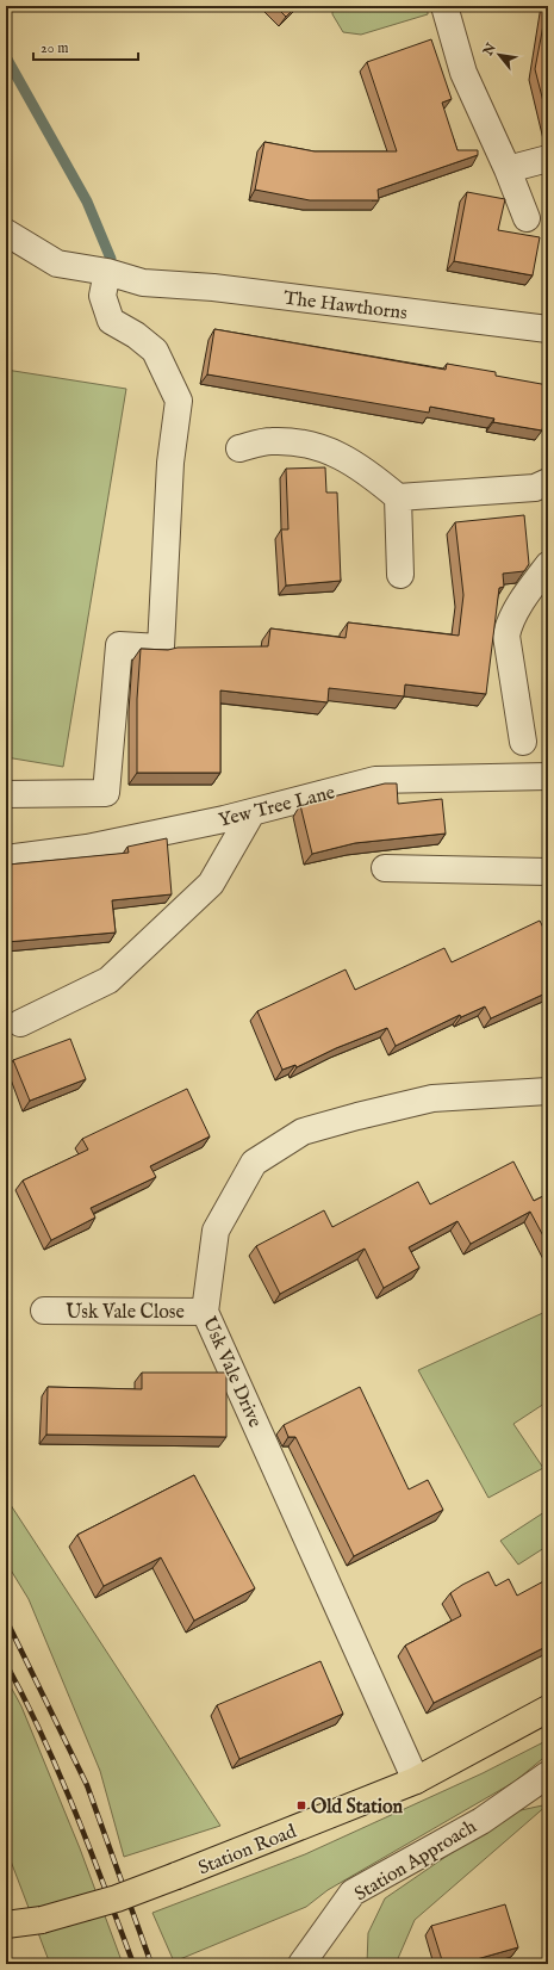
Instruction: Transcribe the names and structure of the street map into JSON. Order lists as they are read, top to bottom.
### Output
{
  "streets": {
    "main road": ["Station Road"],
    "street": [
      "The Hawthorns",
      "Yew Tree Lane",
      "Usk Vale Close",
      "Usk Vale Drive",
      "Station Approach"
    ]
  },
  "crossings": [
    ["Usk Vale Close", "Usk Vale Drive"],
    ["Usk Vale Drive", "Station Road"]
  ],
  "places": {
    "transit": ["Old Station"]
  },
  "scale_bar": "20 m",
  "north": "top left"
}
